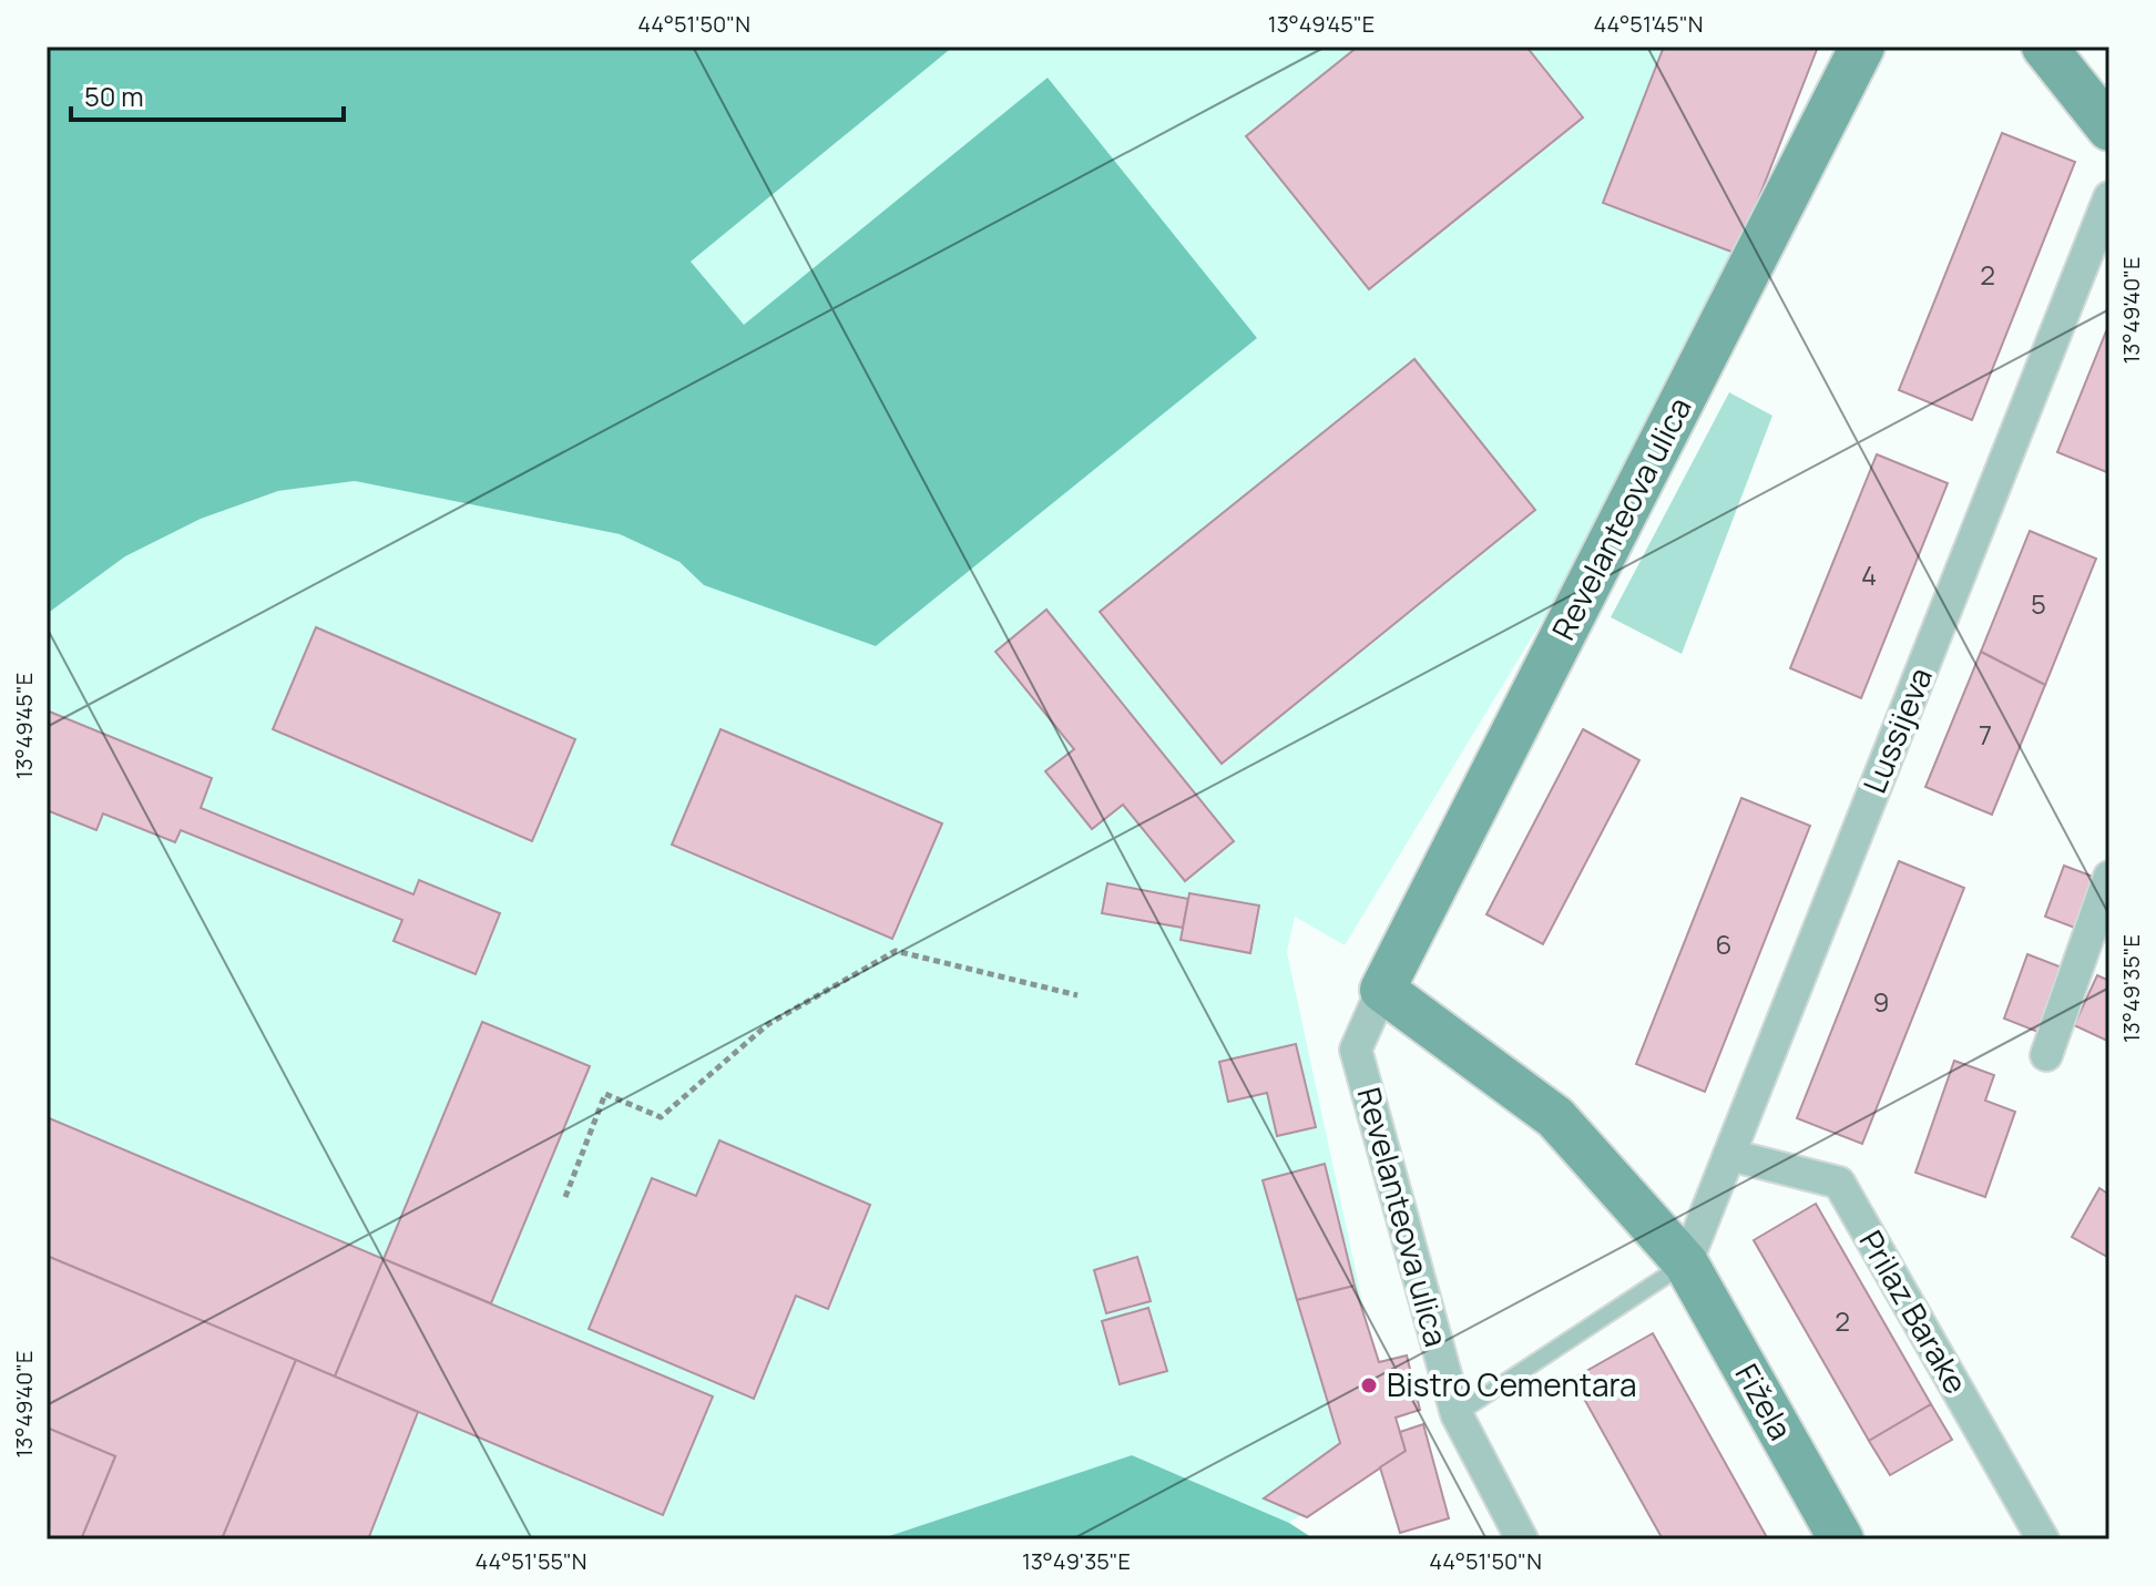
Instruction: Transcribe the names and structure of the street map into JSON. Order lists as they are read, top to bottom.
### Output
{
  "streets": {
    "main road": ["Revelanteova ulica", "Fižela"],
    "street": ["Lussijeva", "Prilaz Barake"]
  },
  "crossings": [
    ["Lussijeva", "Prilaz Barake"],
    ["Lussijeva", "Fižela"]
  ],
  "places": ["Bistro Cementara"],
  "house_numbers": [
    "2",
    "4",
    "5",
    "7",
    "6",
    "9",
    "2"
  ],
  "scale_bar": "50 m",
  "coordinates": [
    "44°51'50\"N",
    "13°49'45\"E",
    "44°51'45\"N",
    "13°49'40\"E",
    "13°49'35\"E",
    "44°51'55\"N"
  ]
}
